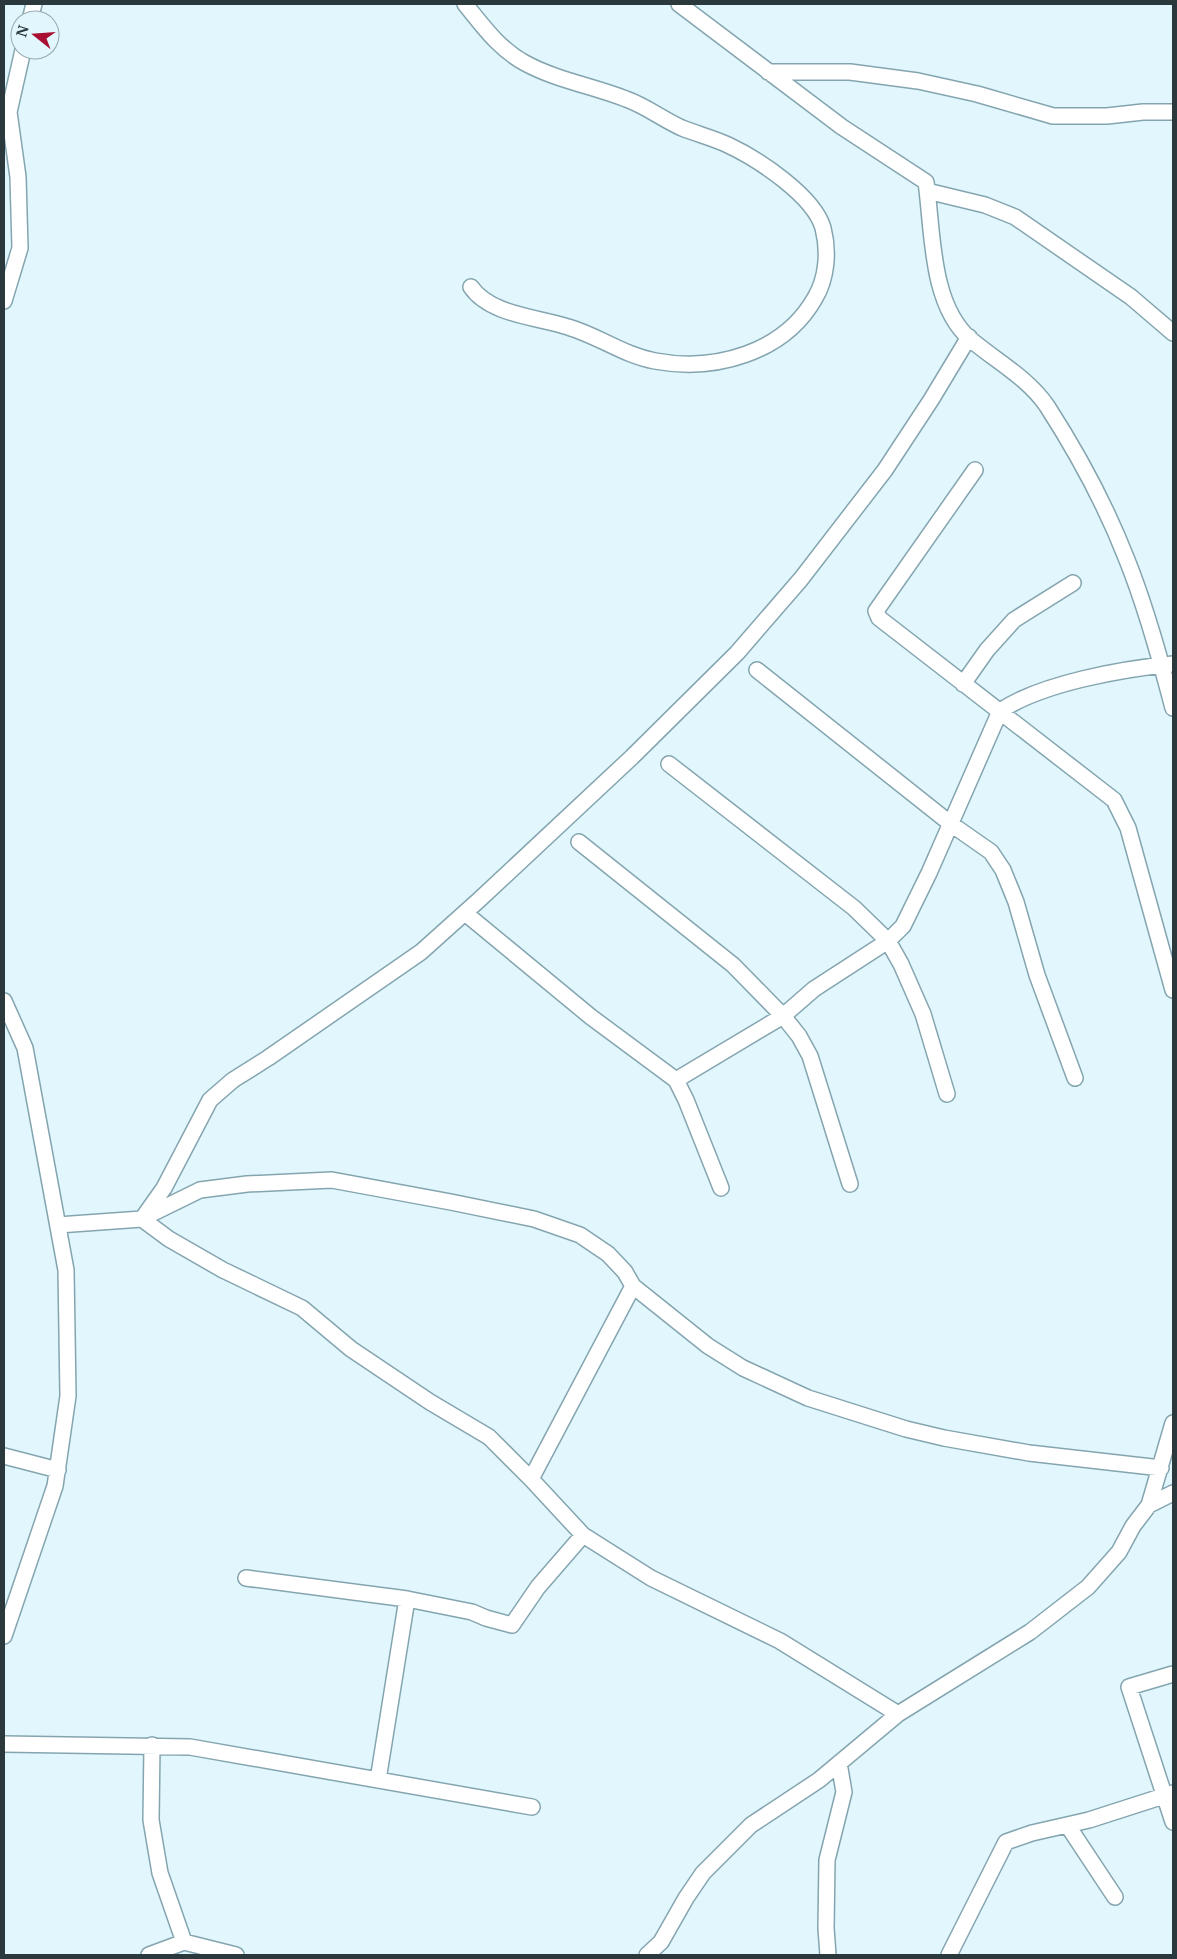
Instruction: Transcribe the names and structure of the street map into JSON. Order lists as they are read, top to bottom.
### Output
{
  "north": "left"
}
